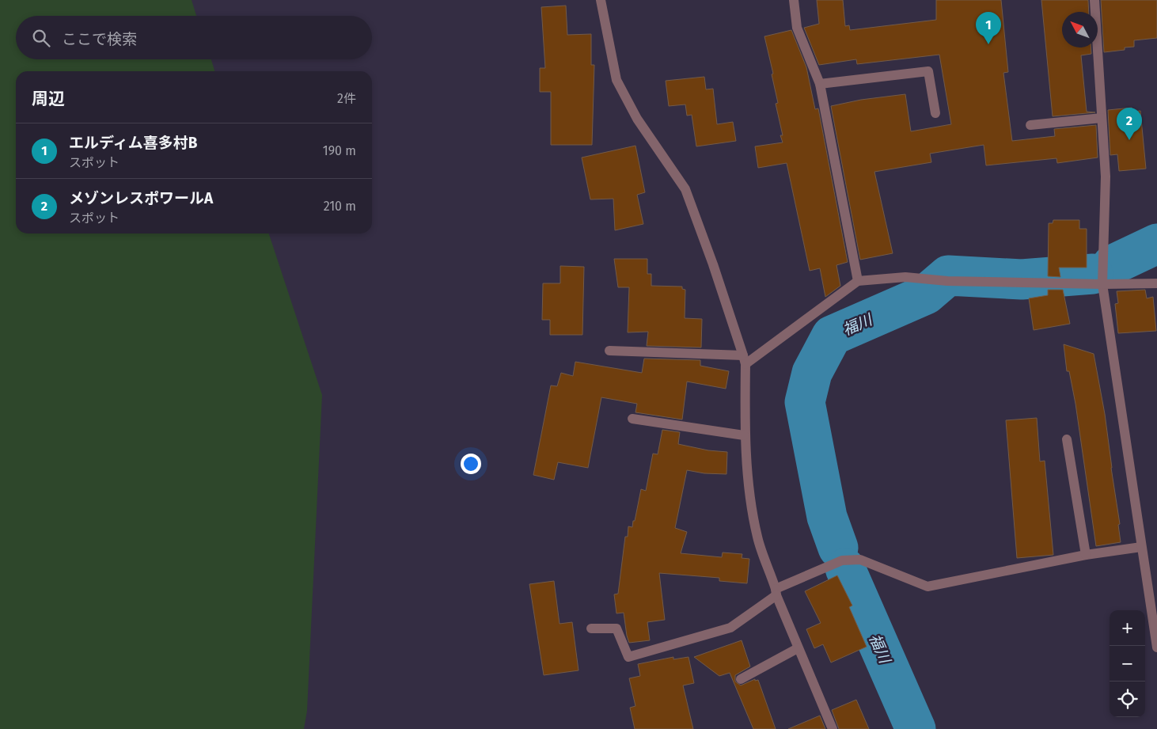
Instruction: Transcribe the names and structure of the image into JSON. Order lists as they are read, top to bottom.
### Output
{
  "water": ["福川"],
  "north": "top left",
  "page": {
    "pins": ["1", "2"],
    "search": "ここで検索",
    "heading": ["周辺", "2件"],
    "list": [
      {
        "mark": "1",
        "name": "エルディム喜多村B",
        "note": "スポット",
        "value": "190 m"
      },
      {
        "mark": "2",
        "name": "メゾンレスポワールA",
        "note": "スポット",
        "value": "210 m"
      }
    ],
    "map_buttons": ["+", "−"]
  }
}
